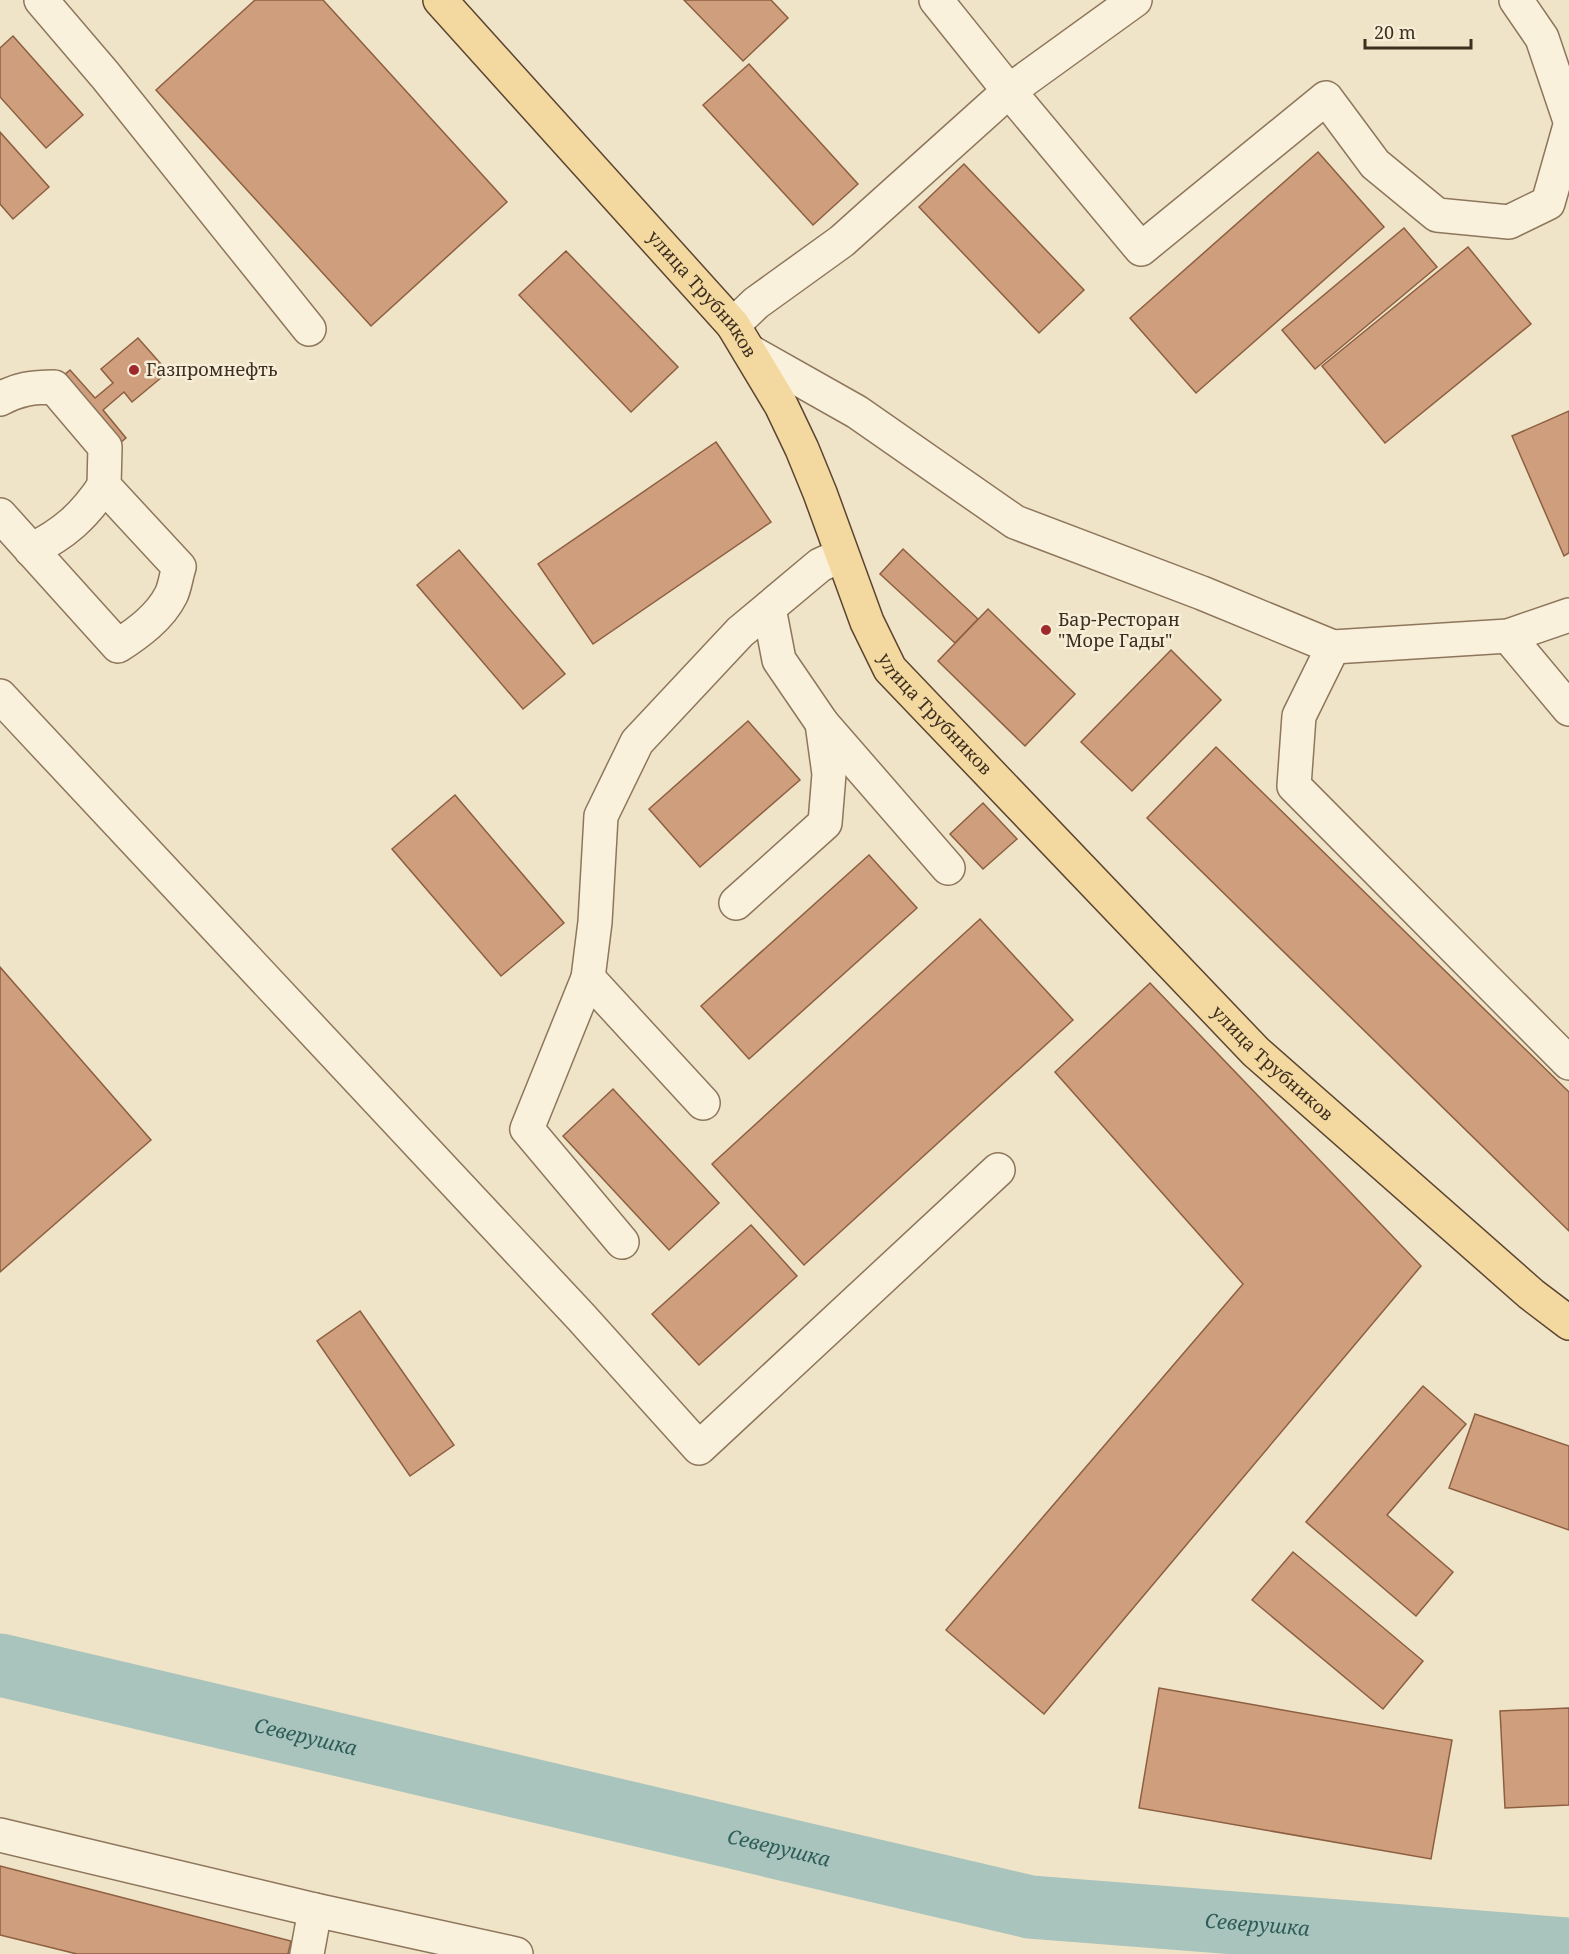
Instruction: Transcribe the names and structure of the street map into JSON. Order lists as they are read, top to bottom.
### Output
{
  "streets": {
    "main road": ["улица Трубников"]
  },
  "water": ["Северушка"],
  "places": ["Газпромнефть", "Бар-Ресторан \"Море Гады\""],
  "scale_bar": "20 m"
}
